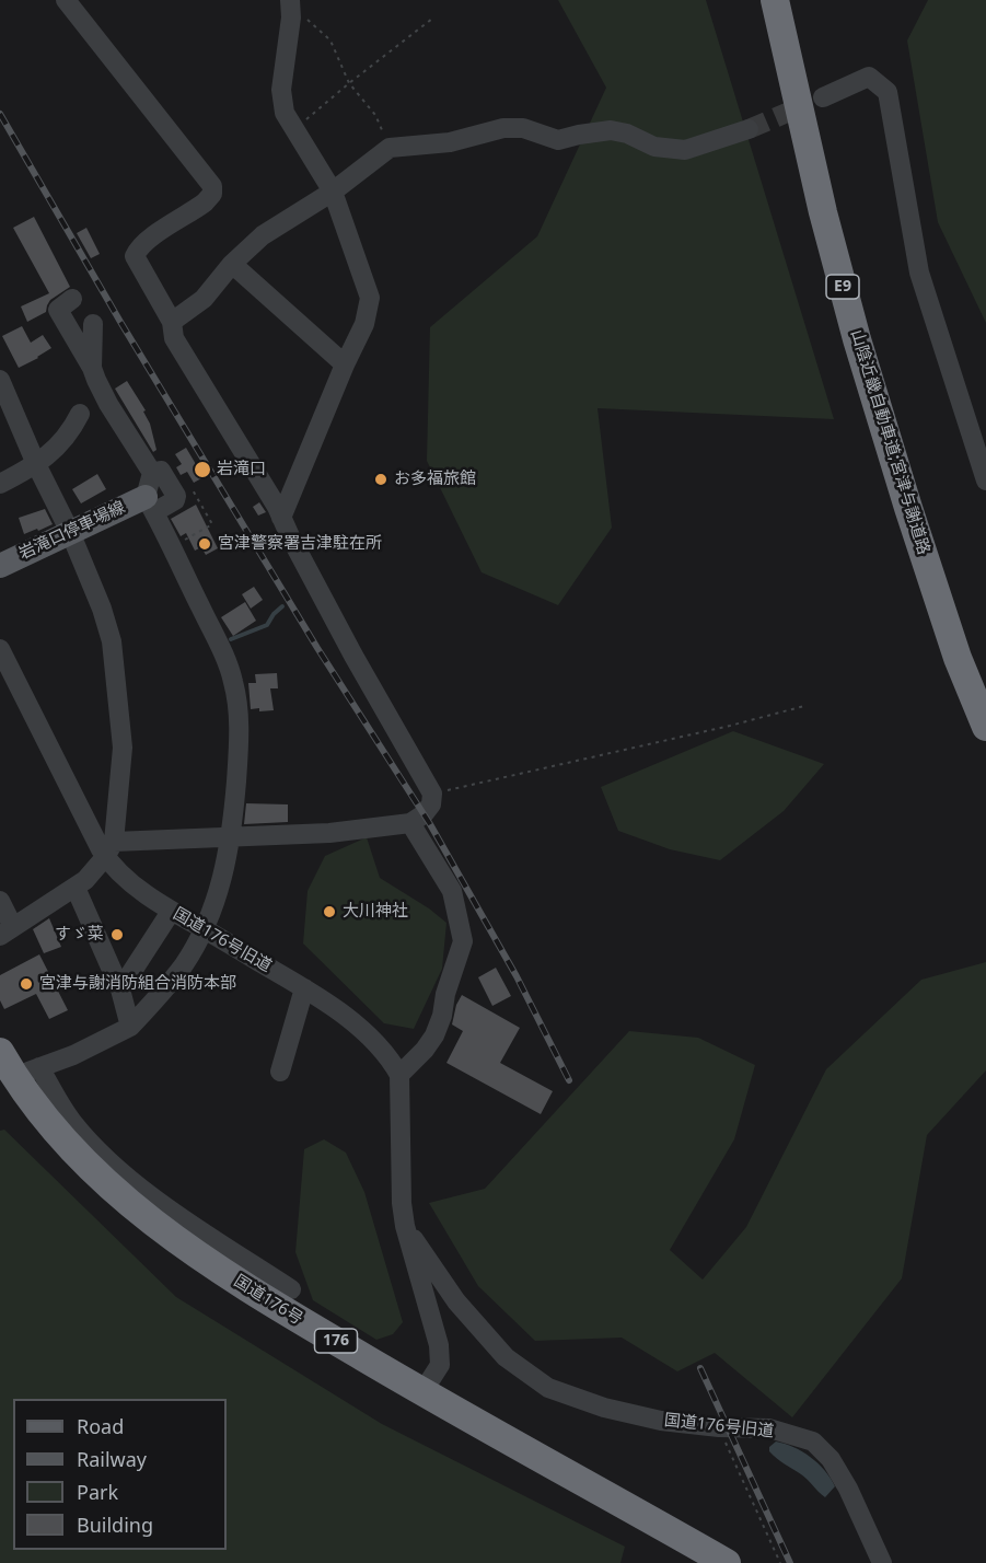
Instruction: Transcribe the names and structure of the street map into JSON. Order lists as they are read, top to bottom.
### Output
{
  "streets": {
    "highway": [
      "E9",
      "山陰近畿自動車道;宮津与謝道路",
      "国道176号",
      "176"
    ],
    "main road": ["岩滝口停車場線"],
    "street": ["国道176号旧道"]
  },
  "crossings": [
    ["国道176号旧道", "国道176号"]
  ],
  "places": [
    "岩滝口",
    "お多福旅館",
    "宮津警察署吉津駐在所",
    "大川神社",
    "すゞ菜",
    "宮津与謝消防組合消防本部"
  ],
  "legend": [
    "Road",
    "Railway",
    "Park",
    "Building"
  ]
}
